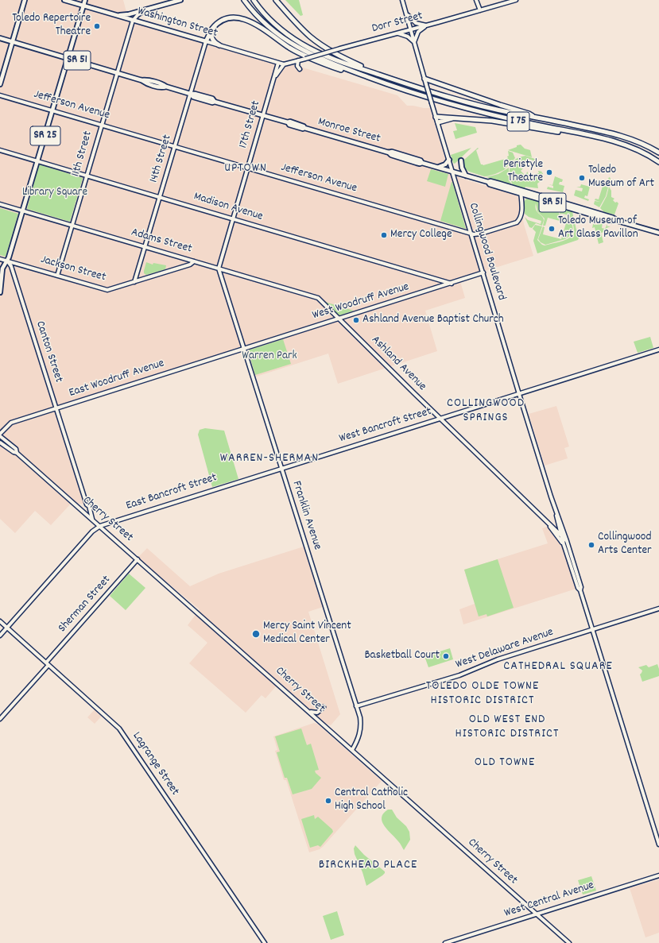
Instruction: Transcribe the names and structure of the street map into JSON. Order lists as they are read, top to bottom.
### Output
{
  "streets": {
    "highway": ["I 75"],
    "main road": [
      "Washington Street",
      "SR 51",
      "Monroe Street",
      "SR 25"
    ],
    "street": [
      "Dorr Street",
      "Jefferson Avenue",
      "17th Street",
      "11th Street",
      "14th Street",
      "Madison Avenue",
      "Adams Street",
      "Collingwood Boulevard",
      "Jackson Street",
      "West Woodruff Avenue",
      "Canton Street",
      "Ashland Avenue",
      "East Woodruff Avenue",
      "West Bancroft Street",
      "East Bancroft Street",
      "Franklin Avenue",
      "Cherry Street",
      "Sherman Street",
      "West Delaware Avenue",
      "Lagrange Street",
      "West Central Avenue"
    ]
  },
  "crossings": [
    ["Washington Street", "Dorr Street"],
    ["Washington Street", "17th Street"],
    ["Washington Street", "SR 25"],
    ["Washington Street", "11th Street"],
    ["Washington Street", "14th Street"],
    ["Dorr Street", "17th Street"],
    ["Dorr Street", "Collingwood Boulevard"],
    ["Jefferson Avenue", "17th Street"],
    ["Jefferson Avenue", "Monroe Street"],
    ["Jefferson Avenue", "SR 25"],
    ["Jefferson Avenue", "11th Street"],
    ["Jefferson Avenue", "14th Street"],
    ["Jefferson Avenue", "Collingwood Boulevard"],
    ["17th Street", "Monroe Street"],
    ["17th Street", "Madison Avenue"],
    ["17th Street", "Adams Street"],
    ["17th Street", "Franklin Avenue"],
    ["Monroe Street", "SR 25"],
    ["Monroe Street", "11th Street"],
    ["Monroe Street", "14th Street"],
    ["Monroe Street", "Collingwood Boulevard"],
    ["SR 25", "Madison Avenue"],
    ["SR 25", "Adams Street"],
    ["SR 25", "Jackson Street"],
    ["SR 25", "Canton Street"],
    ["11th Street", "Madison Avenue"],
    ["11th Street", "Adams Street"],
    ["11th Street", "Jackson Street"],
    ["14th Street", "Madison Avenue"],
    ["14th Street", "Adams Street"],
    ["14th Street", "Jackson Street"],
    ["Madison Avenue", "West Woodruff Avenue"],
    ["Adams Street", "Jackson Street"],
    ["Adams Street", "Ashland Avenue"],
    ["Adams Street", "Franklin Avenue"],
    ["Collingwood Boulevard", "West Woodruff Avenue"],
    ["Collingwood Boulevard", "Ashland Avenue"],
    ["Collingwood Boulevard", "West Bancroft Street"],
    ["Collingwood Boulevard", "West Delaware Avenue"],
    ["Jackson Street", "Canton Street"],
    ["West Woodruff Avenue", "Ashland Avenue"],
    ["West Woodruff Avenue", "East Woodruff Avenue"],
    ["West Woodruff Avenue", "Franklin Avenue"],
    ["Canton Street", "East Woodruff Avenue"],
    ["Canton Street", "Cherry Street"],
    ["Ashland Avenue", "West Bancroft Street"],
    ["East Woodruff Avenue", "Franklin Avenue"],
    ["East Woodruff Avenue", "Cherry Street"],
    ["West Bancroft Street", "East Bancroft Street"],
    ["West Bancroft Street", "Franklin Avenue"],
    ["East Bancroft Street", "Franklin Avenue"],
    ["East Bancroft Street", "Cherry Street"],
    ["East Bancroft Street", "Lagrange Street"],
    ["Franklin Avenue", "Cherry Street"],
    ["Franklin Avenue", "West Delaware Avenue"],
    ["Cherry Street", "Sherman Street"],
    ["Cherry Street", "West Central Avenue"],
    ["Sherman Street", "Lagrange Street"]
  ],
  "districts": [
    "UPTOWN",
    "COLLINGWOOD SPRINGS",
    "WARREN-SHERMAN",
    "CATHEDRAL SQUARE",
    "TOLEDO OLDE TOWNE HISTORIC DISTRICT",
    "OLD WEST END HISTORIC DISTRICT",
    "OLD TOWNE",
    "BIRCKHEAD PLACE"
  ],
  "parks": ["Library Square", "Warren Park"],
  "places": [
    "Toledo Repertoire Theatre",
    "Peristyle Theatre",
    "Toledo Museum of Art",
    "Toledo Museum of Art Glass Pavillon",
    "Mercy College",
    "Ashland Avenue Baptist Church",
    "Collingwood Arts Center",
    "Mercy Saint Vincent Medical Center",
    "Basketball Court",
    "Central Catholic High School"
  ]
}
